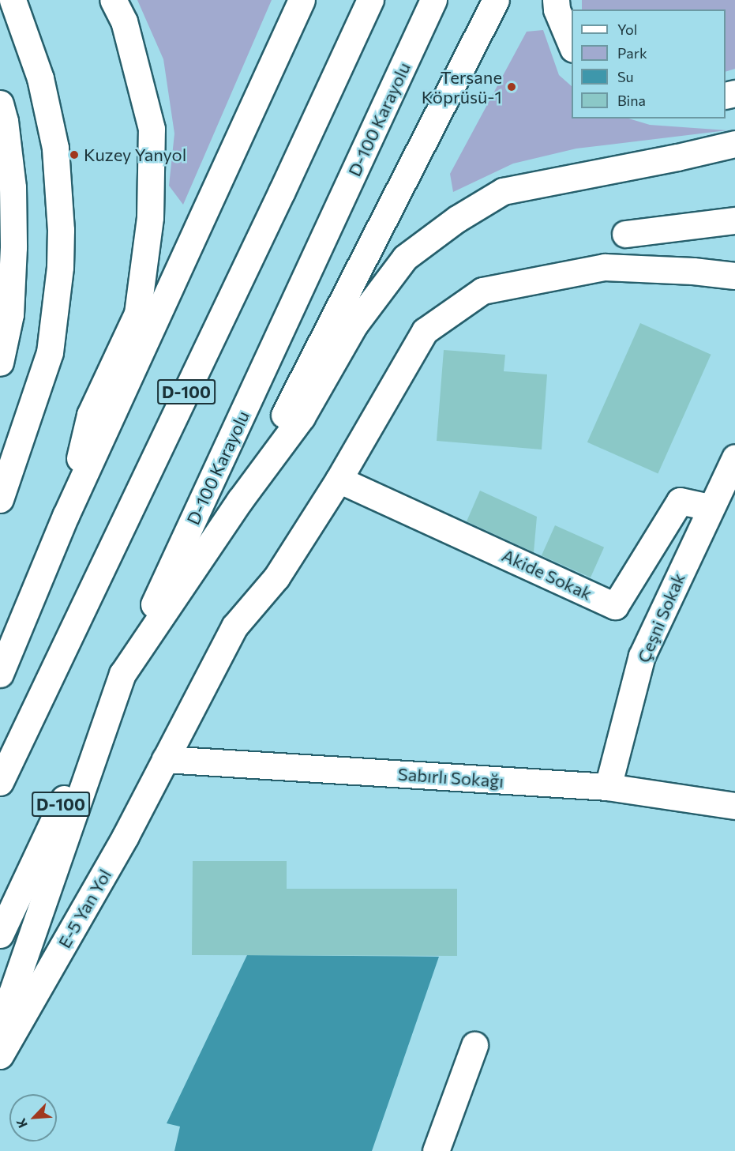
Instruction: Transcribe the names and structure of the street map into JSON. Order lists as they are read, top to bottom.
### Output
{
  "streets": {
    "main road": [
      "D-100 Karayolu",
      "D-100",
      "Akide Sokak",
      "Çeşni Sokak",
      "Sabırlı Sokağı",
      "E-5 Yan Yol"
    ]
  },
  "crossings": [
    ["Akide Sokak", "Çeşni Sokak"],
    ["Akide Sokak", "E-5 Yan Yol"],
    ["Çeşni Sokak", "Sabırlı Sokağı"],
    ["Sabırlı Sokağı", "E-5 Yan Yol"]
  ],
  "places": ["Tersane Köprüsü-1", "Kuzey Yanyol"],
  "legend": [
    "Yol",
    "Park",
    "Su",
    "Bina"
  ],
  "north": "bottom left"
}
